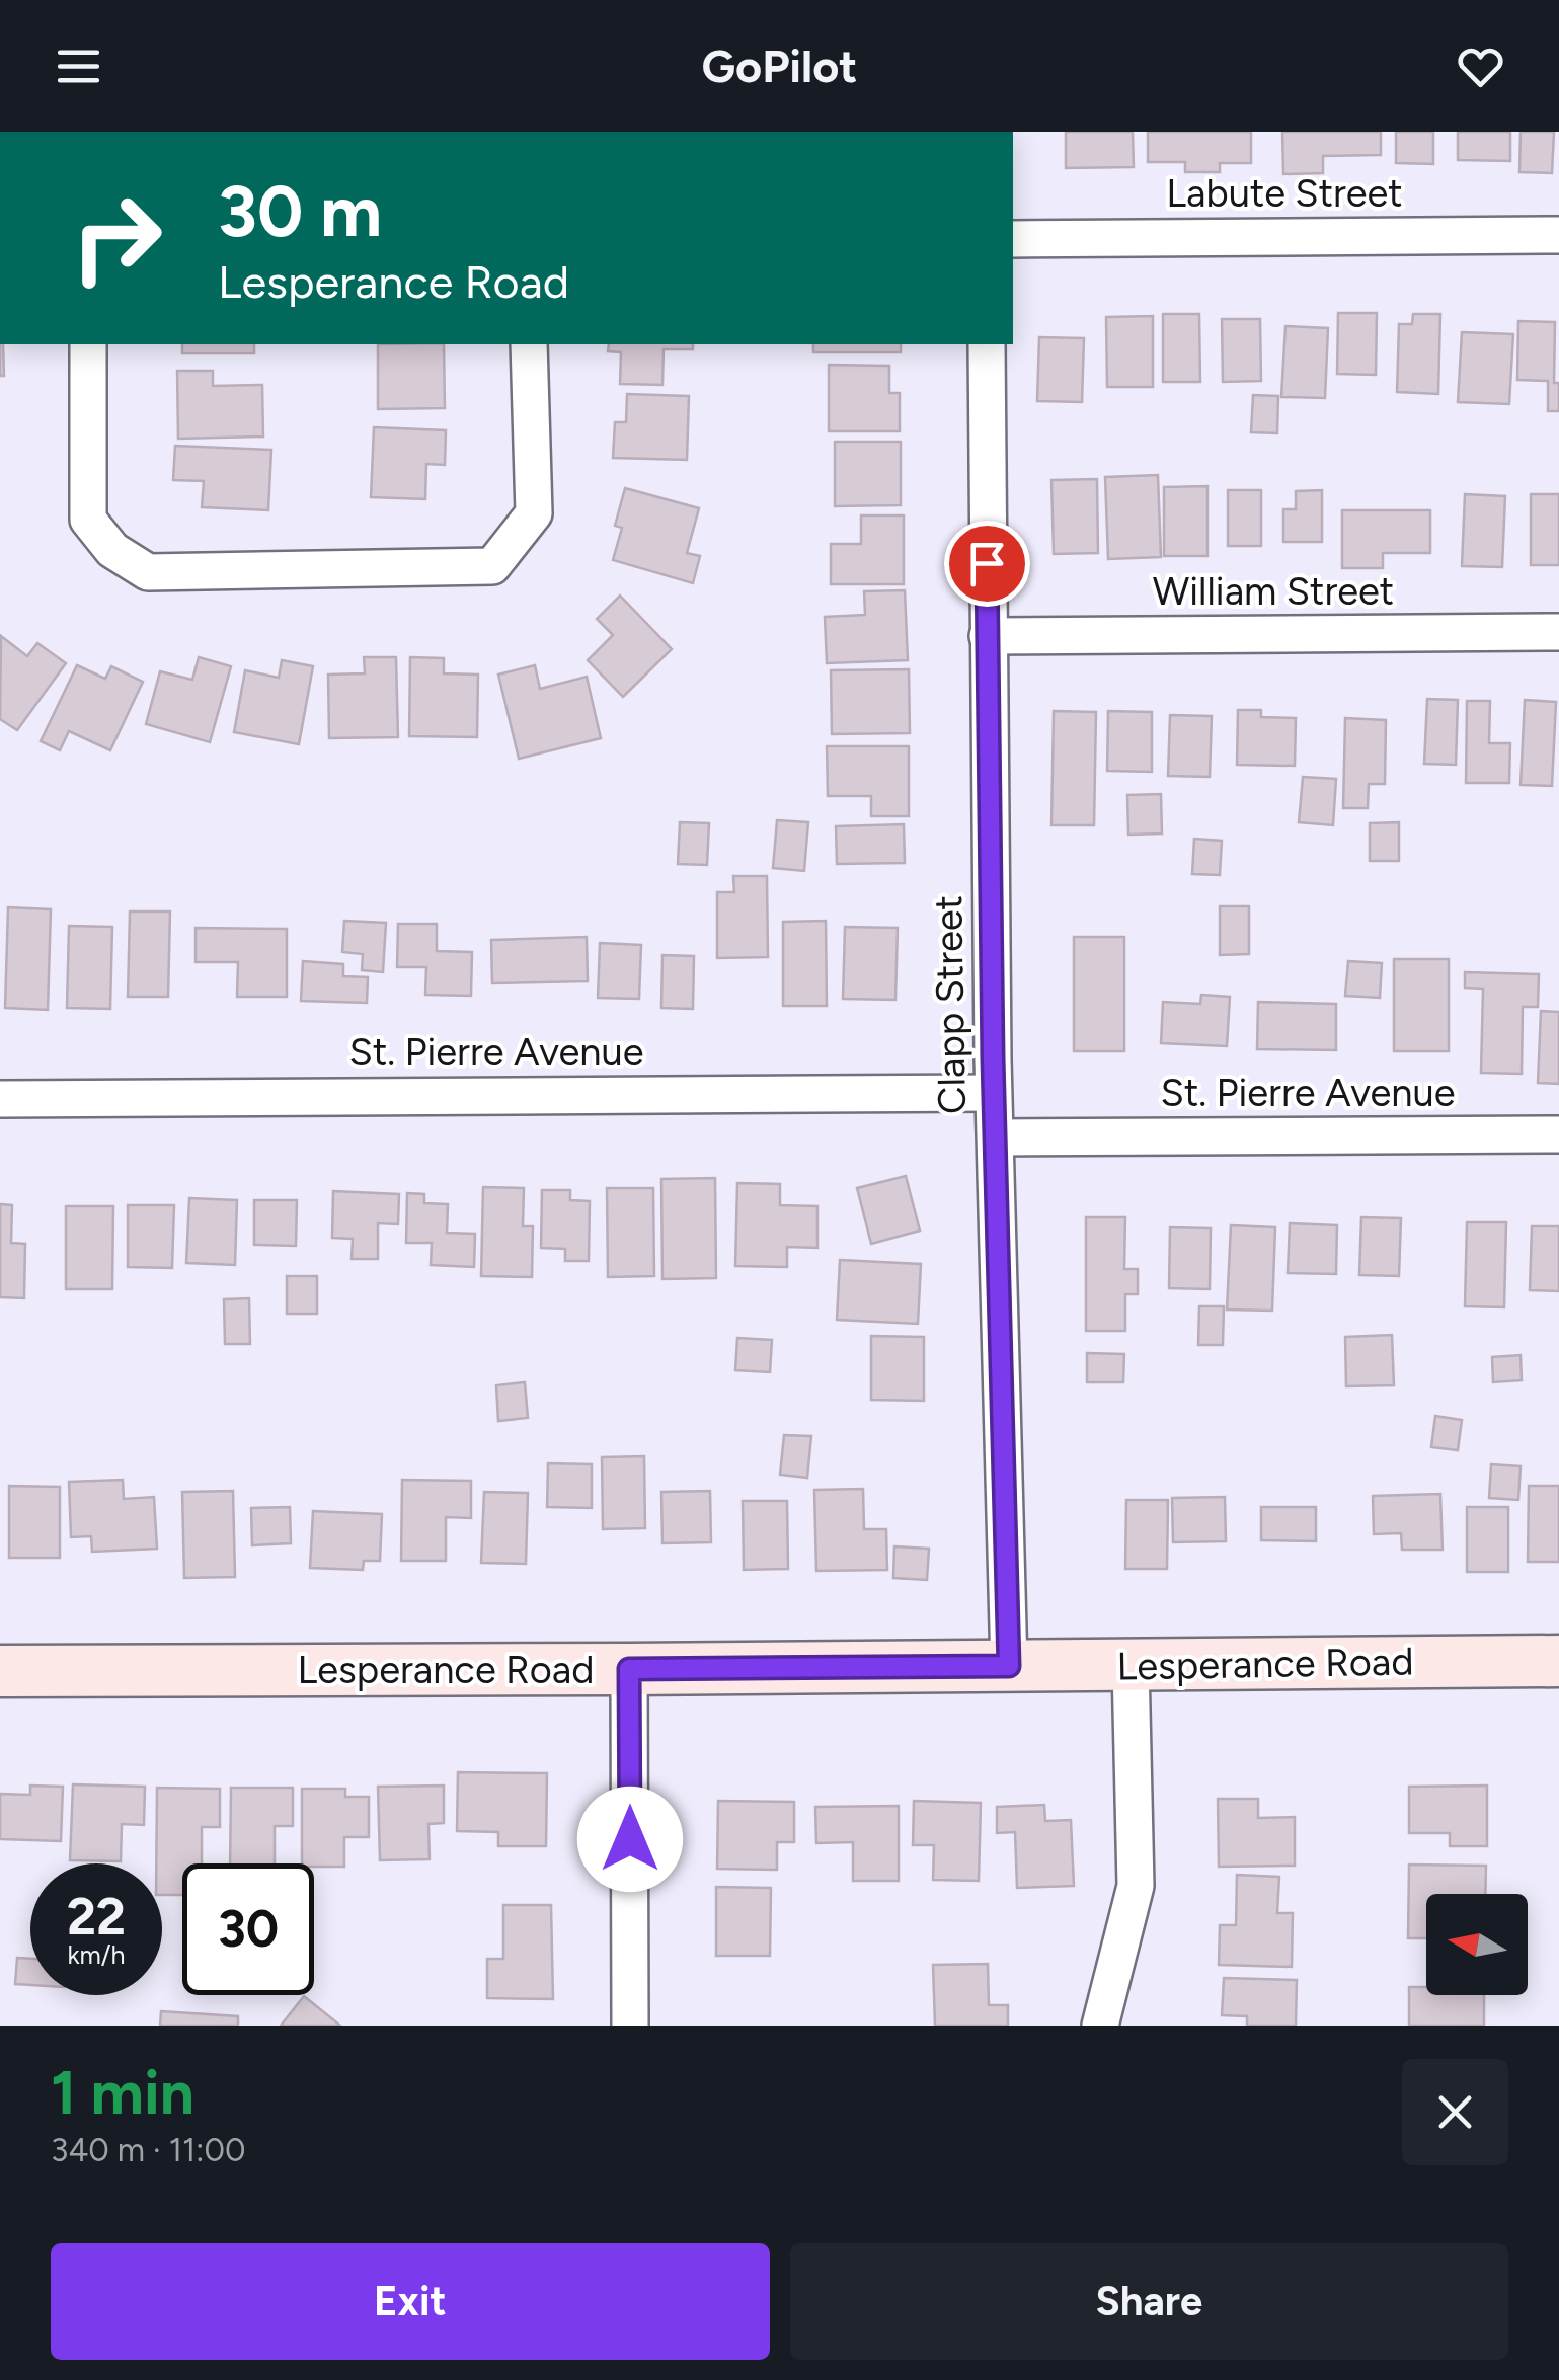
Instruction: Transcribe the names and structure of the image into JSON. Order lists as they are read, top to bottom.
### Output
{
  "streets": {
    "main road": ["Lesperance Road"],
    "street": [
      "Labute Street",
      "William Street",
      "Clapp Street",
      "St. Pierre Avenue"
    ]
  },
  "crossings": [
    ["William Street", "Clapp Street"],
    ["Clapp Street", "St. Pierre Avenue"],
    ["Clapp Street", "Lesperance Road"]
  ],
  "north": "left",
  "page": {
    "header": "GoPilot",
    "turn": ["30 m", "Lesperance Road"],
    "speed": "22 km/h",
    "limit": "30",
    "heading": ["1 min", "340 m · 11:00"],
    "buttons": ["Exit", "Share"]
  }
}
